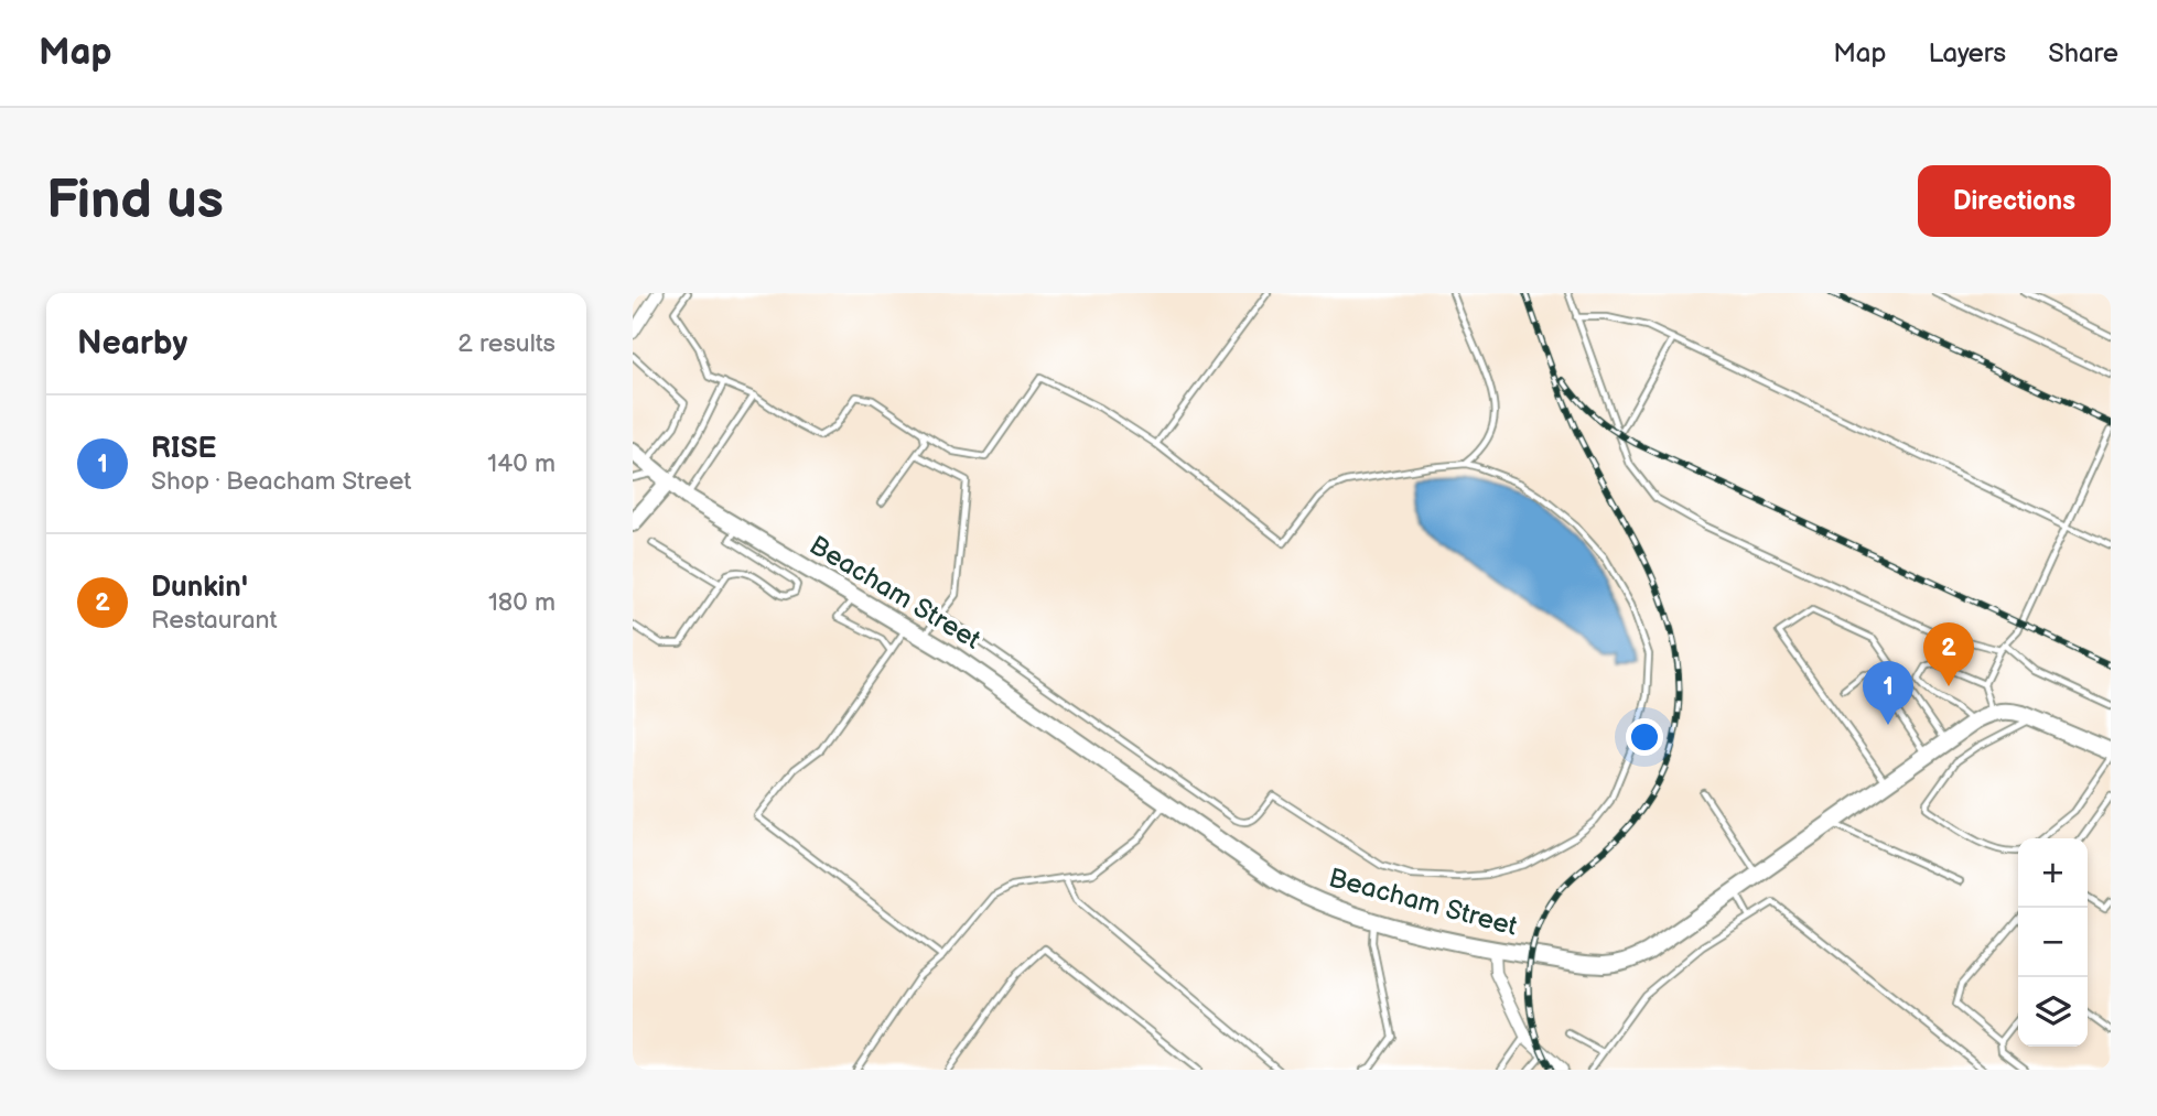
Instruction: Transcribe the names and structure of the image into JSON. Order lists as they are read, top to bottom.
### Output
{
  "streets": {
    "main road": ["Beacham Street"]
  },
  "page": {
    "header": "Map",
    "nav": ["Map", "Layers", "Share"],
    "buttons": "Directions",
    "title": "Find us",
    "heading": ["Nearby", "2 results"],
    "list": [
      {
        "mark": "1",
        "name": "RISE",
        "note": "Shop · Beacham Street",
        "value": "140 m"
      },
      {
        "mark": "2",
        "name": "Dunkin'",
        "note": "Restaurant",
        "value": "180 m"
      }
    ],
    "pins": ["2", "1"],
    "map_buttons": ["+", "−"]
  }
}
